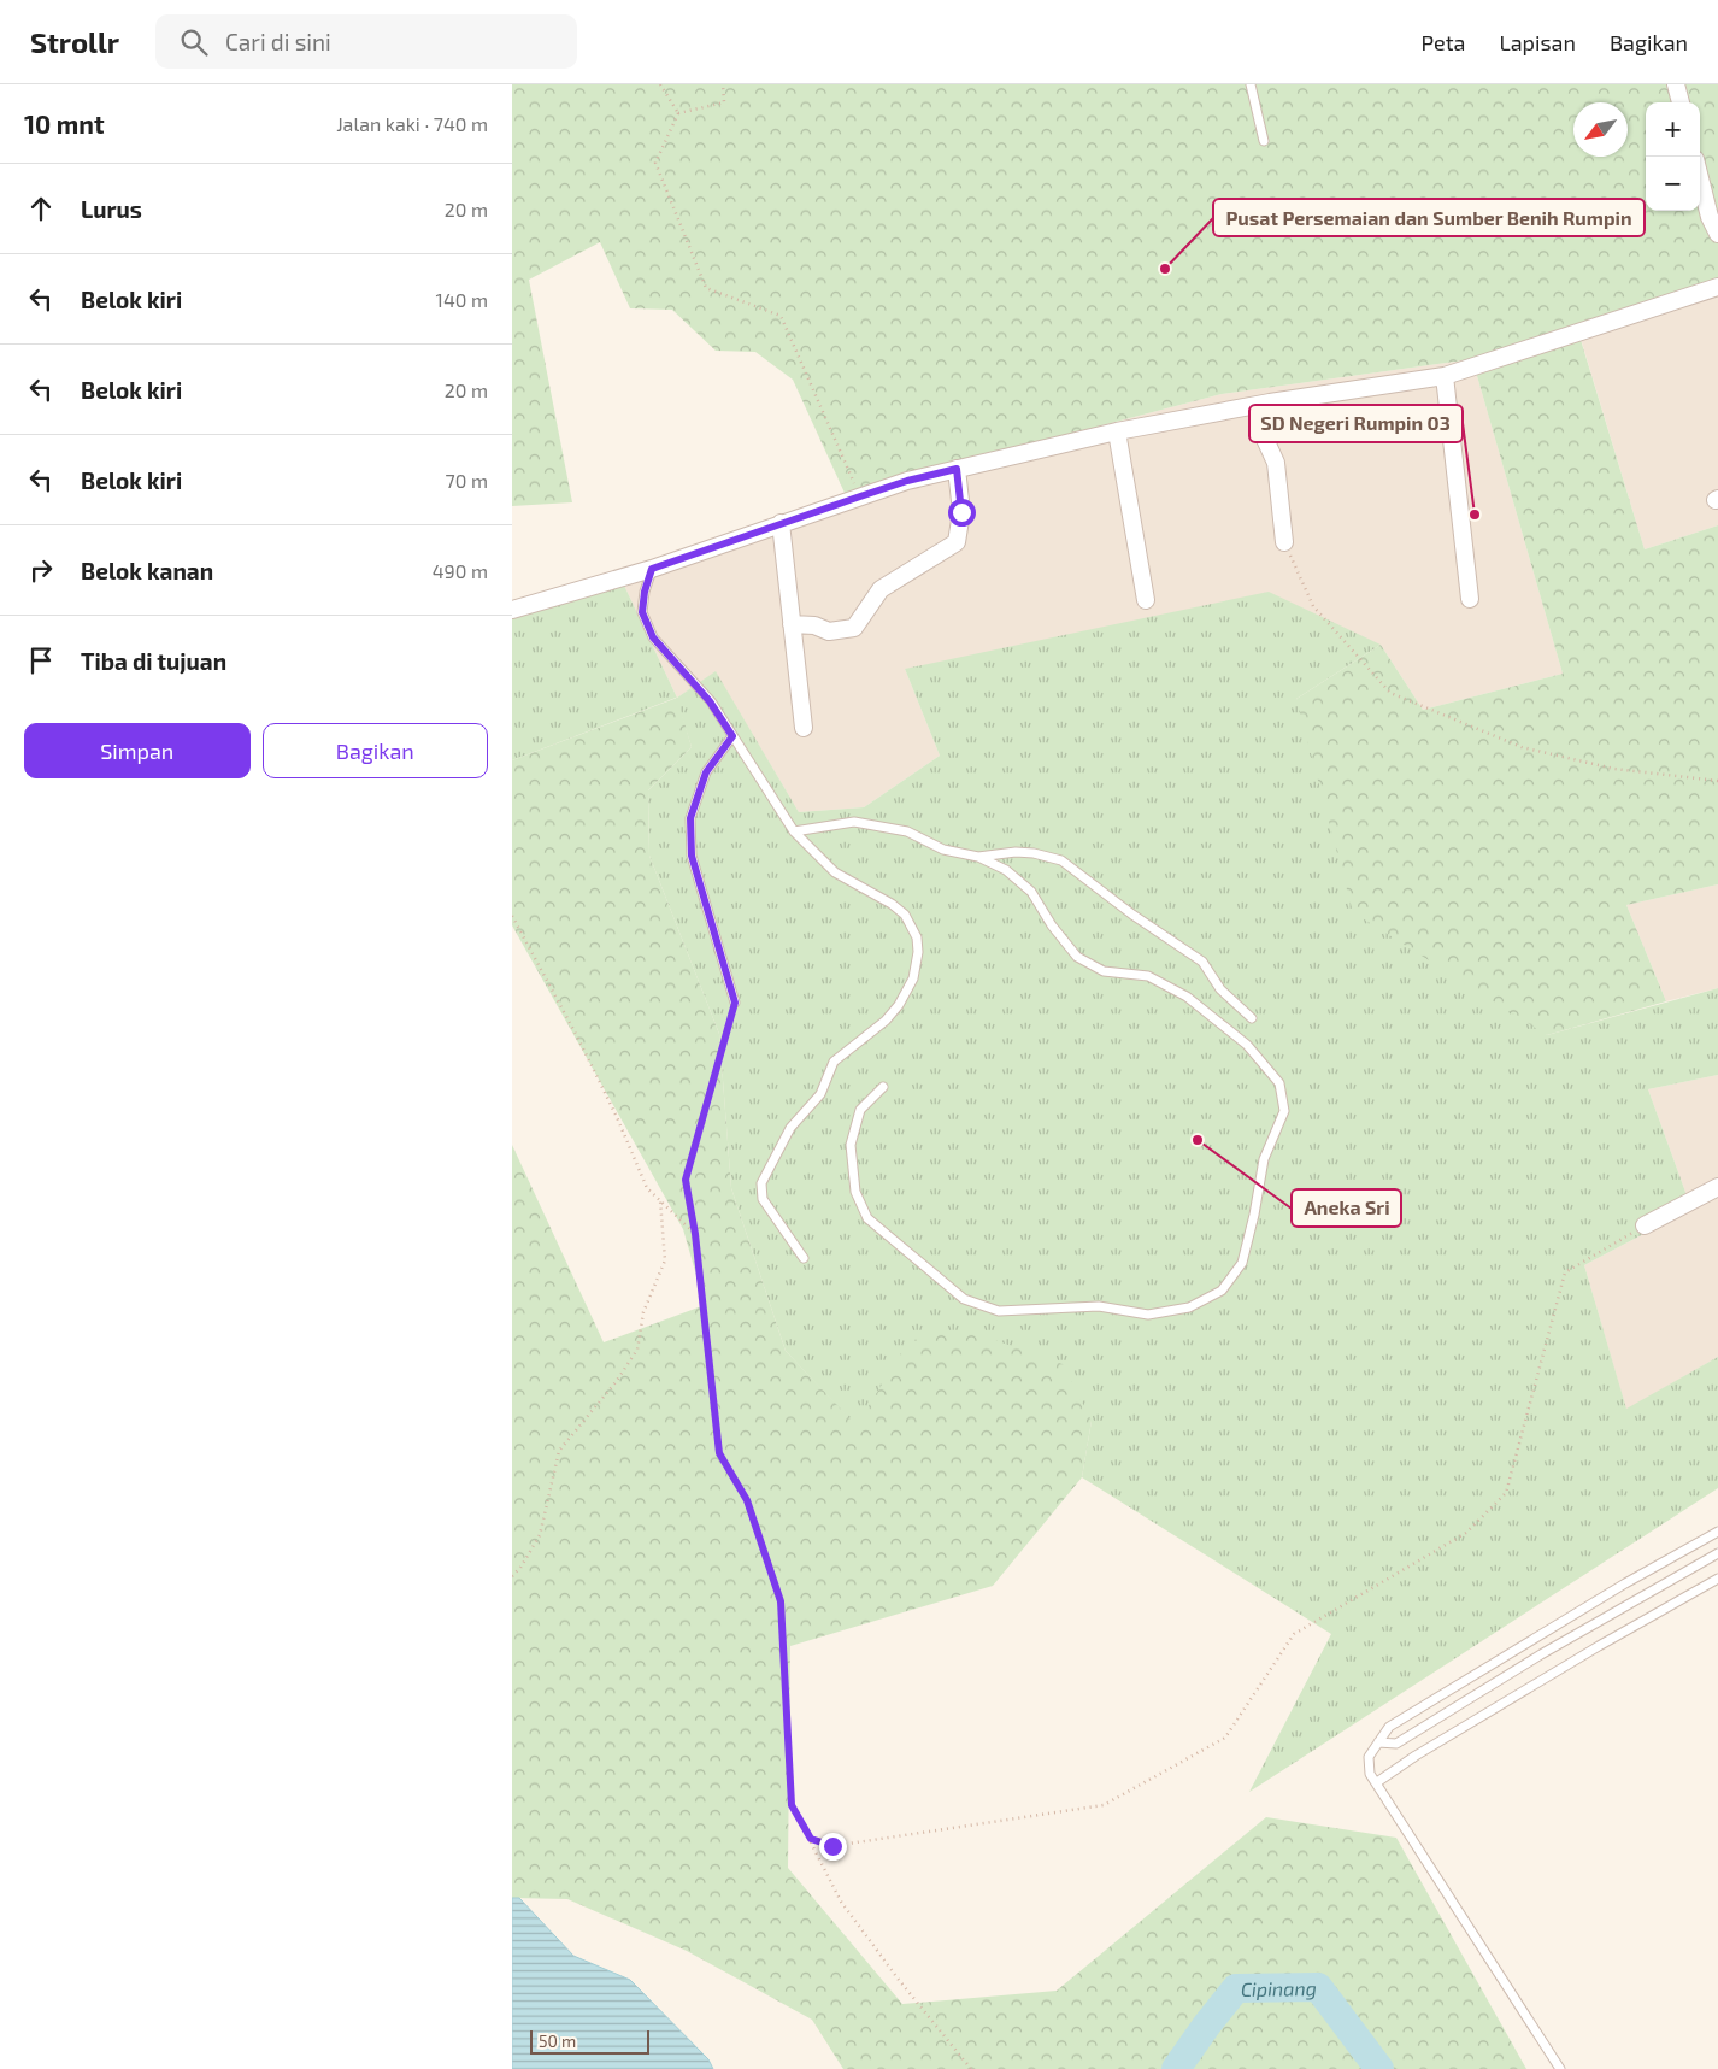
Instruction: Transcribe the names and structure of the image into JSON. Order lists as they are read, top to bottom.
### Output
{
  "water": ["Cipinang"],
  "places": ["Pusat Persemaian dan Sumber Benih Rumpin", "SD Negeri Rumpin 03", "Aneka Sri"],
  "scale_bar": "50 m",
  "north": "bottom left",
  "page": {
    "header": "Strollr",
    "search": "Cari di sini",
    "nav": ["Peta", "Lapisan", "Bagikan"],
    "heading": ["10 mnt", "Jalan kaki · 740 m"],
    "map_buttons": ["+", "−"],
    "list": [
      ["Lurus", "20 m"],
      ["Belok kiri", "140 m"],
      ["Belok kiri", "20 m"],
      ["Belok kiri", "70 m"],
      ["Belok kanan", "490 m"],
      "Tiba di tujuan"
    ],
    "buttons": ["Simpan", "Bagikan"],
    "scale": "50 m"
  }
}
